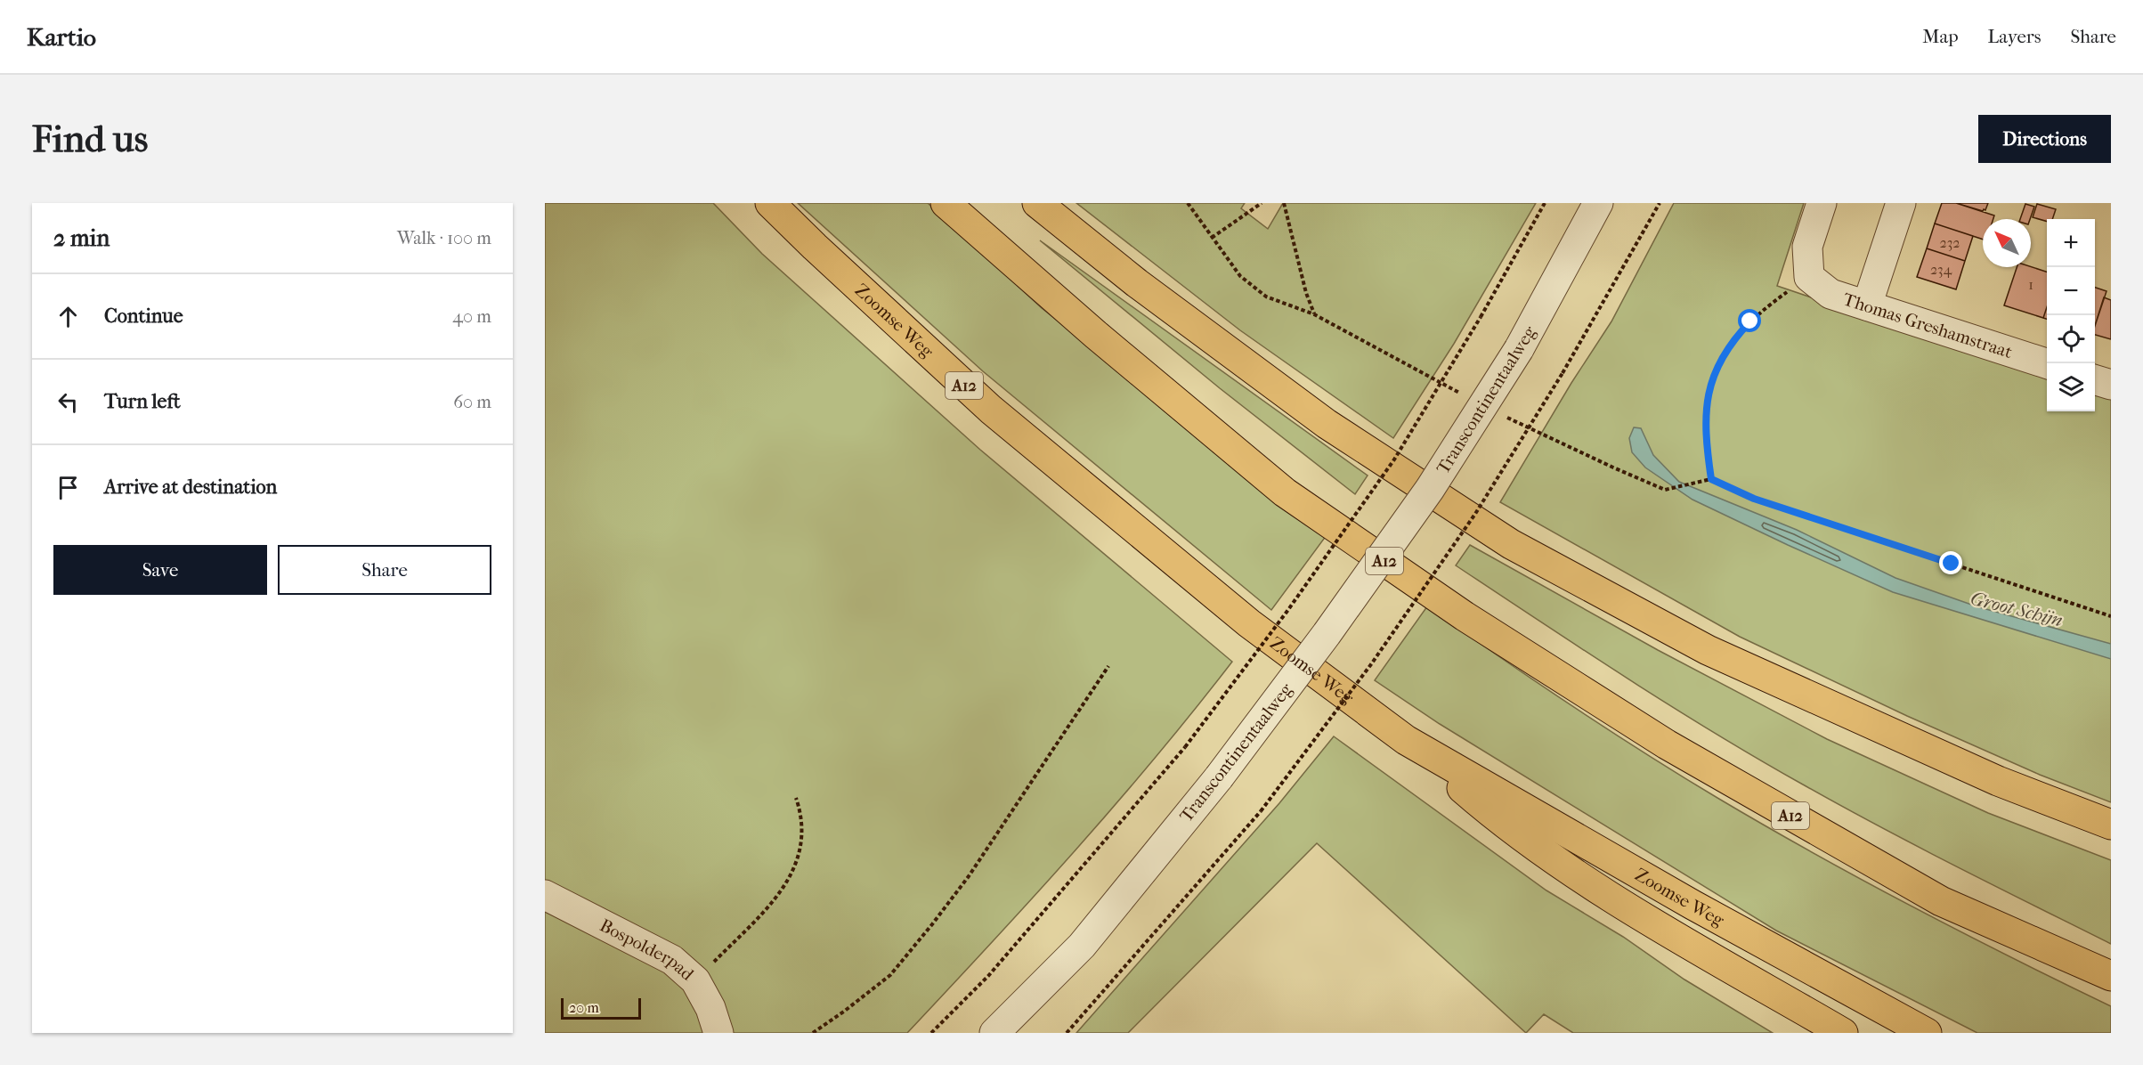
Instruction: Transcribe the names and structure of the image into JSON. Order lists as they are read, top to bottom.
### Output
{
  "streets": {
    "highway": ["Zoomse Weg", "A12"],
    "street": ["Thomas Greshamstraat", "Transcontinentaalweg", "Bospolderpad"]
  },
  "water": ["Groot Schijn"],
  "house_numbers": ["232", "234", "1"],
  "scale_bar": "20 m",
  "north": "top left",
  "page": {
    "header": "Kartio",
    "nav": ["Map", "Layers", "Share"],
    "buttons": [
      "Directions",
      ["Save", "Share"]
    ],
    "title": "Find us",
    "heading": ["2 min", "Walk · 100 m"],
    "map_buttons": ["+", "−"],
    "list": [
      ["Continue", "40 m"],
      ["Turn left", "60 m"],
      "Arrive at destination"
    ],
    "scale": "20 m"
  }
}
